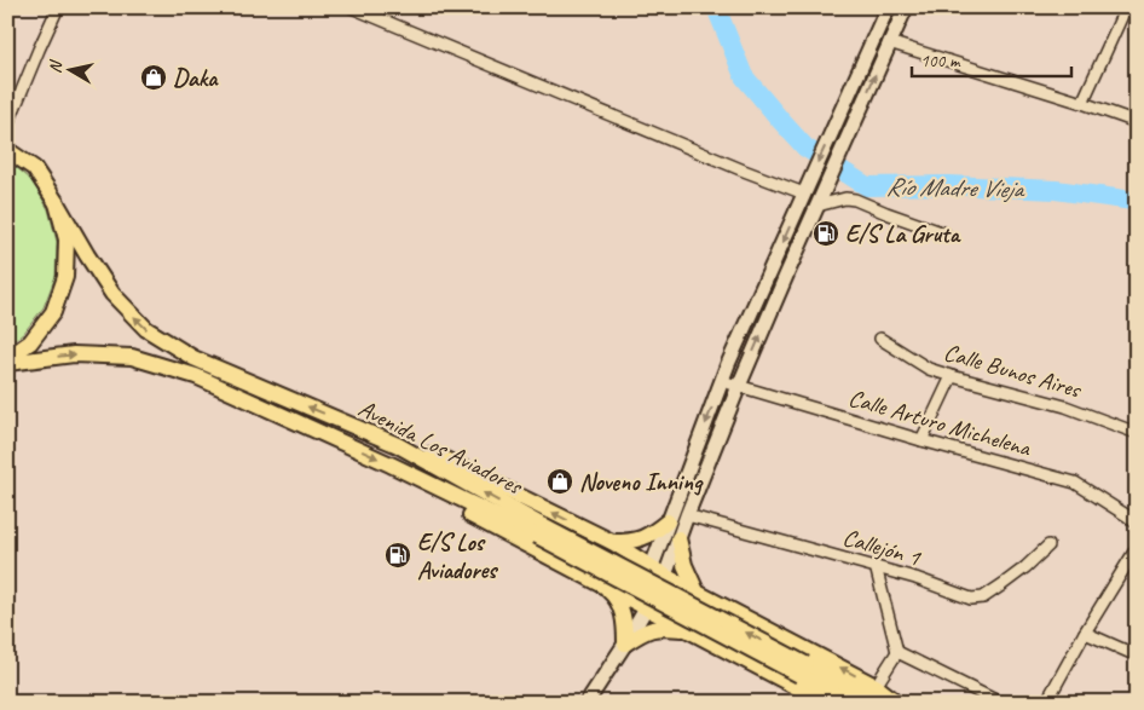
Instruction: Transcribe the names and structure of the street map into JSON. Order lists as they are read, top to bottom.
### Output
{
  "streets": {
    "main road": ["Avenida Los Aviadores"],
    "street": ["Calle Bunos Aires", "Calle Arturo Michelena", "Callejón 1"]
  },
  "water": ["Río Madre Vieja"],
  "places": {
    "shop": ["Daka", "Noveno Inning"],
    "fuel station": ["E/S La Gruta", "E/S Los Aviadores"]
  },
  "scale_bar": "100 m",
  "north": "left"
}
